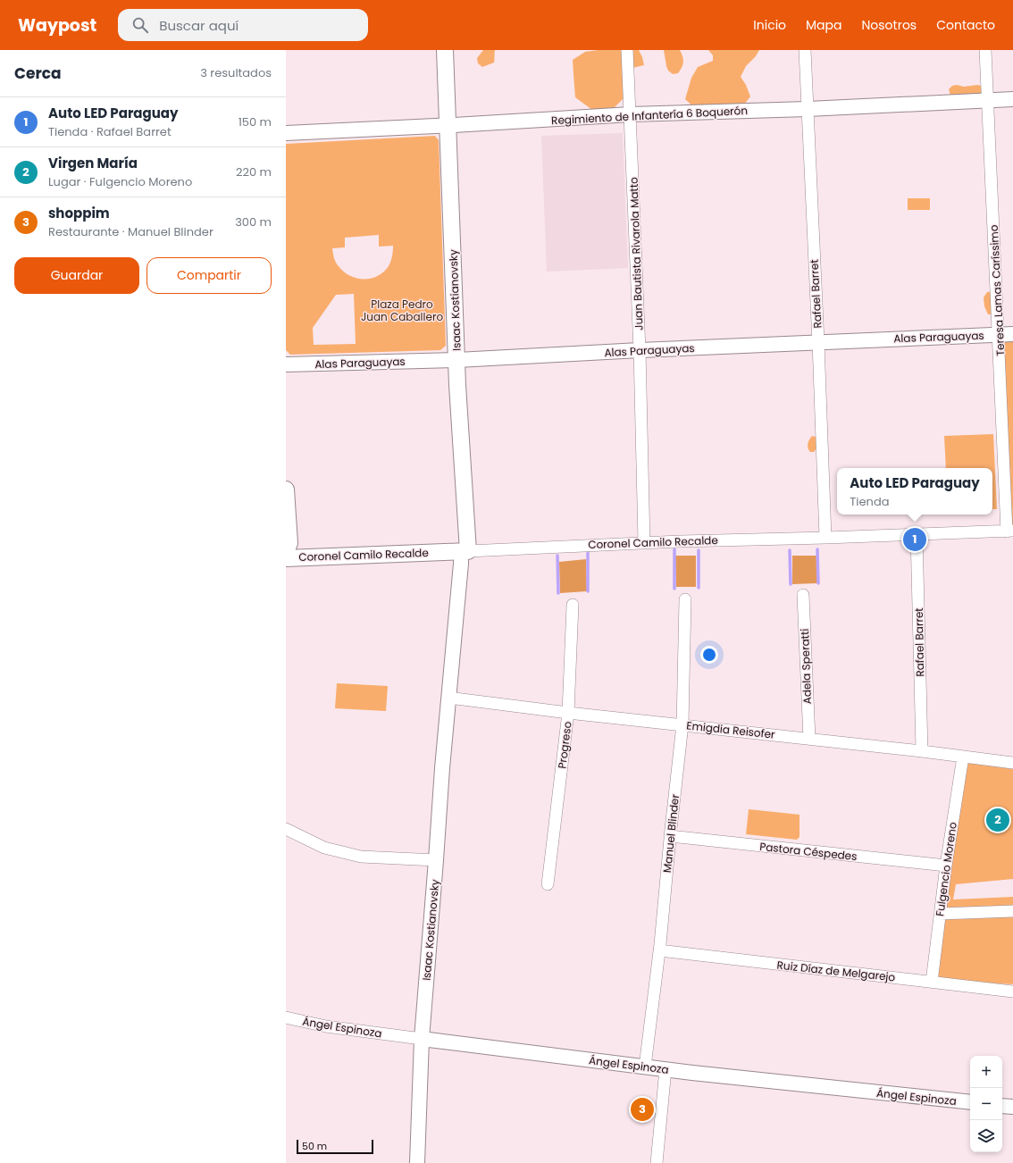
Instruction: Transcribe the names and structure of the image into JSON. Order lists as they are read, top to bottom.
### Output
{
  "streets": {
    "main road": ["Isaac Kostianovsky", "Coronel Camilo Recalde"],
    "street": [
      "Regimiento de Infantería 6 Boquerón",
      "Juan Bautista Rivarola Matto",
      "Teresa Lamas Caríssimo",
      "Rafael Barret",
      "Alas Paraguayas",
      "Adela Speratti",
      "Emigdia Reisofer",
      "Progreso",
      "Manuel Blinder",
      "Pastora Céspedes",
      "Fulgencio Moreno",
      "Ruiz Díaz de Melgarejo",
      "Ángel Espinoza"
    ]
  },
  "crossings": [
    ["Regimiento de Infantería 6 Boquerón", "Juan Bautista Rivarola Matto"],
    ["Regimiento de Infantería 6 Boquerón", "Teresa Lamas Caríssimo"],
    ["Regimiento de Infantería 6 Boquerón", "Rafael Barret"],
    ["Regimiento de Infantería 6 Boquerón", "Isaac Kostianovsky"],
    ["Juan Bautista Rivarola Matto", "Alas Paraguayas"],
    ["Juan Bautista Rivarola Matto", "Coronel Camilo Recalde"],
    ["Teresa Lamas Caríssimo", "Alas Paraguayas"],
    ["Teresa Lamas Caríssimo", "Coronel Camilo Recalde"],
    ["Rafael Barret", "Alas Paraguayas"],
    ["Rafael Barret", "Coronel Camilo Recalde"],
    ["Rafael Barret", "Emigdia Reisofer"],
    ["Isaac Kostianovsky", "Alas Paraguayas"],
    ["Isaac Kostianovsky", "Coronel Camilo Recalde"],
    ["Isaac Kostianovsky", "Emigdia Reisofer"],
    ["Isaac Kostianovsky", "Ángel Espinoza"],
    ["Adela Speratti", "Emigdia Reisofer"],
    ["Emigdia Reisofer", "Progreso"],
    ["Emigdia Reisofer", "Manuel Blinder"],
    ["Emigdia Reisofer", "Fulgencio Moreno"],
    ["Manuel Blinder", "Pastora Céspedes"],
    ["Manuel Blinder", "Ruiz Díaz de Melgarejo"],
    ["Manuel Blinder", "Ángel Espinoza"],
    ["Pastora Céspedes", "Fulgencio Moreno"],
    ["Fulgencio Moreno", "Ruiz Díaz de Melgarejo"]
  ],
  "parks": ["Plaza Pedro Juan Caballero"],
  "scale_bar": "50 m",
  "page": {
    "header": "Waypost",
    "search": "Buscar aquí",
    "nav": [
      "Inicio",
      "Mapa",
      "Nosotros",
      "Contacto"
    ],
    "heading": ["Cerca", "3 resultados"],
    "list": [
      {
        "mark": "1",
        "name": "Auto LED Paraguay",
        "note": "Tienda · Rafael Barret",
        "value": "150 m"
      },
      {
        "mark": "2",
        "name": "Virgen María",
        "note": "Lugar · Fulgencio Moreno",
        "value": "220 m"
      },
      {
        "mark": "3",
        "name": "shoppim",
        "note": "Restaurante · Manuel Blinder",
        "value": "300 m"
      }
    ],
    "buttons": ["Guardar", "Compartir"],
    "popup": ["Auto LED Paraguay", "Tienda"],
    "pins": ["1", "2", "3"],
    "map_buttons": ["+", "−"],
    "scale": "50 m"
  }
}
